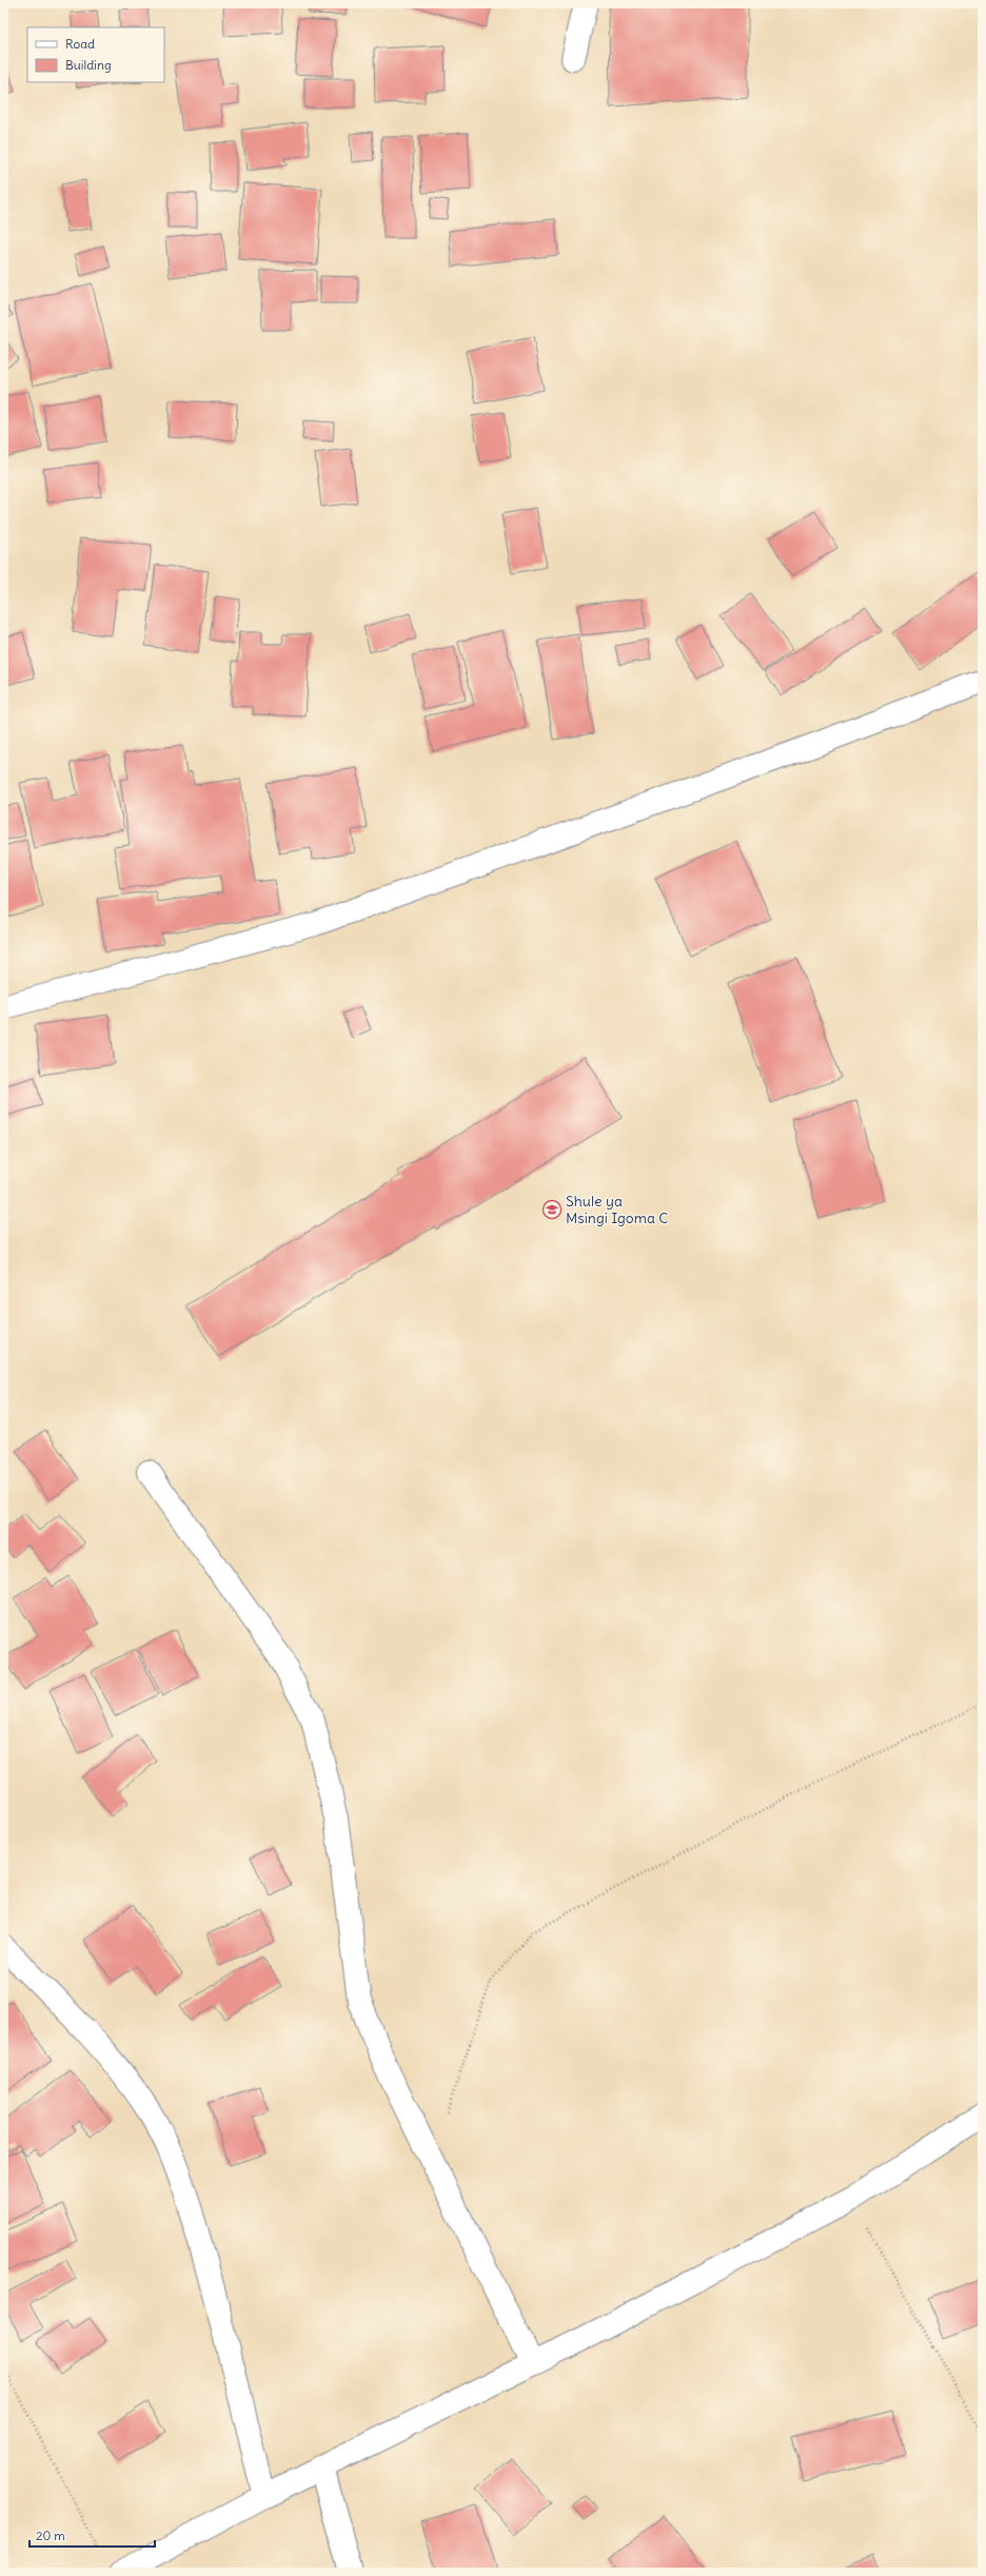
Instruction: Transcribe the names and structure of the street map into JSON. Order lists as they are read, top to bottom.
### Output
{
  "places": {
    "school or university": ["Shule ya Msingi Igoma C"]
  },
  "legend": ["Road", "Building"],
  "scale_bar": "20 m"
}
